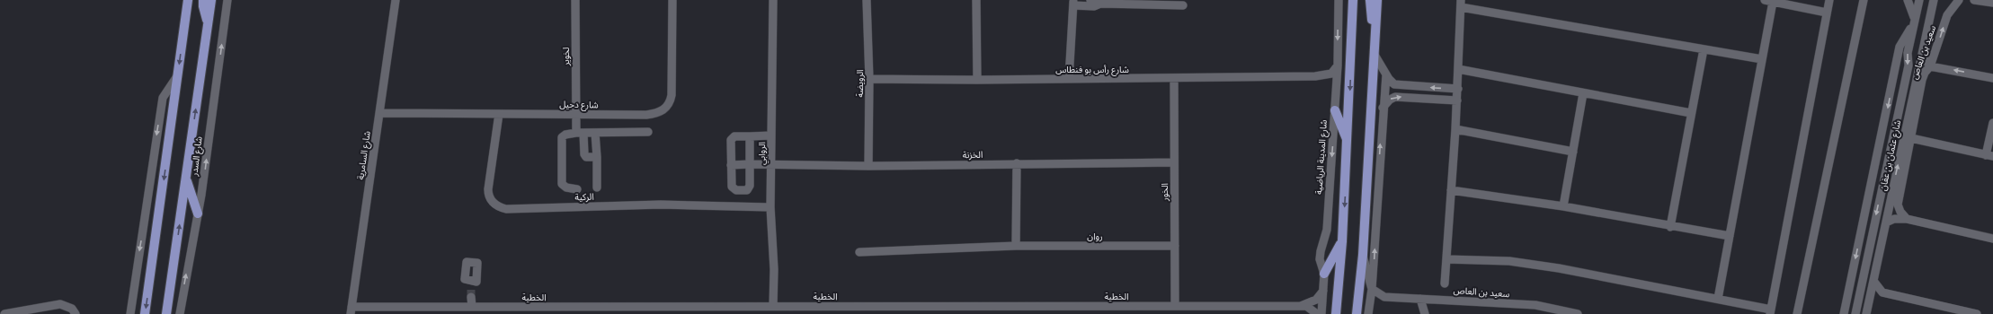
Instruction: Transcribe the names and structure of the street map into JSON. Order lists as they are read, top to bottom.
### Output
{
  "streets": {
    "main road": ["شارع السدر"],
    "street": [
      "سعيد بن العاص",
      "لخوير",
      "شارع رأس بو فنطاس",
      "الرويضة",
      "شارع دحيل",
      "الروابي",
      "الخزنة",
      "شارع السامرية",
      "شارع عثمان بن عفان",
      "شارع المدينة الرياضية",
      "الخور",
      "الركية",
      "روان",
      "الخطية"
    ]
  },
  "crossings": [
    ["لخوير", "شارع دحيل"],
    ["شارع رأس بو فنطاس", "الرويضة"],
    ["شارع رأس بو فنطاس", "شارع المدينة الرياضية"],
    ["شارع رأس بو فنطاس", "الخور"],
    ["الرويضة", "الخزنة"],
    ["شارع دحيل", "شارع السامرية"],
    ["شارع دحيل", "الركية"],
    ["الروابي", "الخزنة"],
    ["الروابي", "الركية"],
    ["الروابي", "الخطية"],
    ["الخزنة", "الخور"],
    ["شارع السامرية", "الخطية"],
    ["شارع المدينة الرياضية", "الخطية"],
    ["الخور", "روان"],
    ["الخور", "الخطية"]
  ]
}
